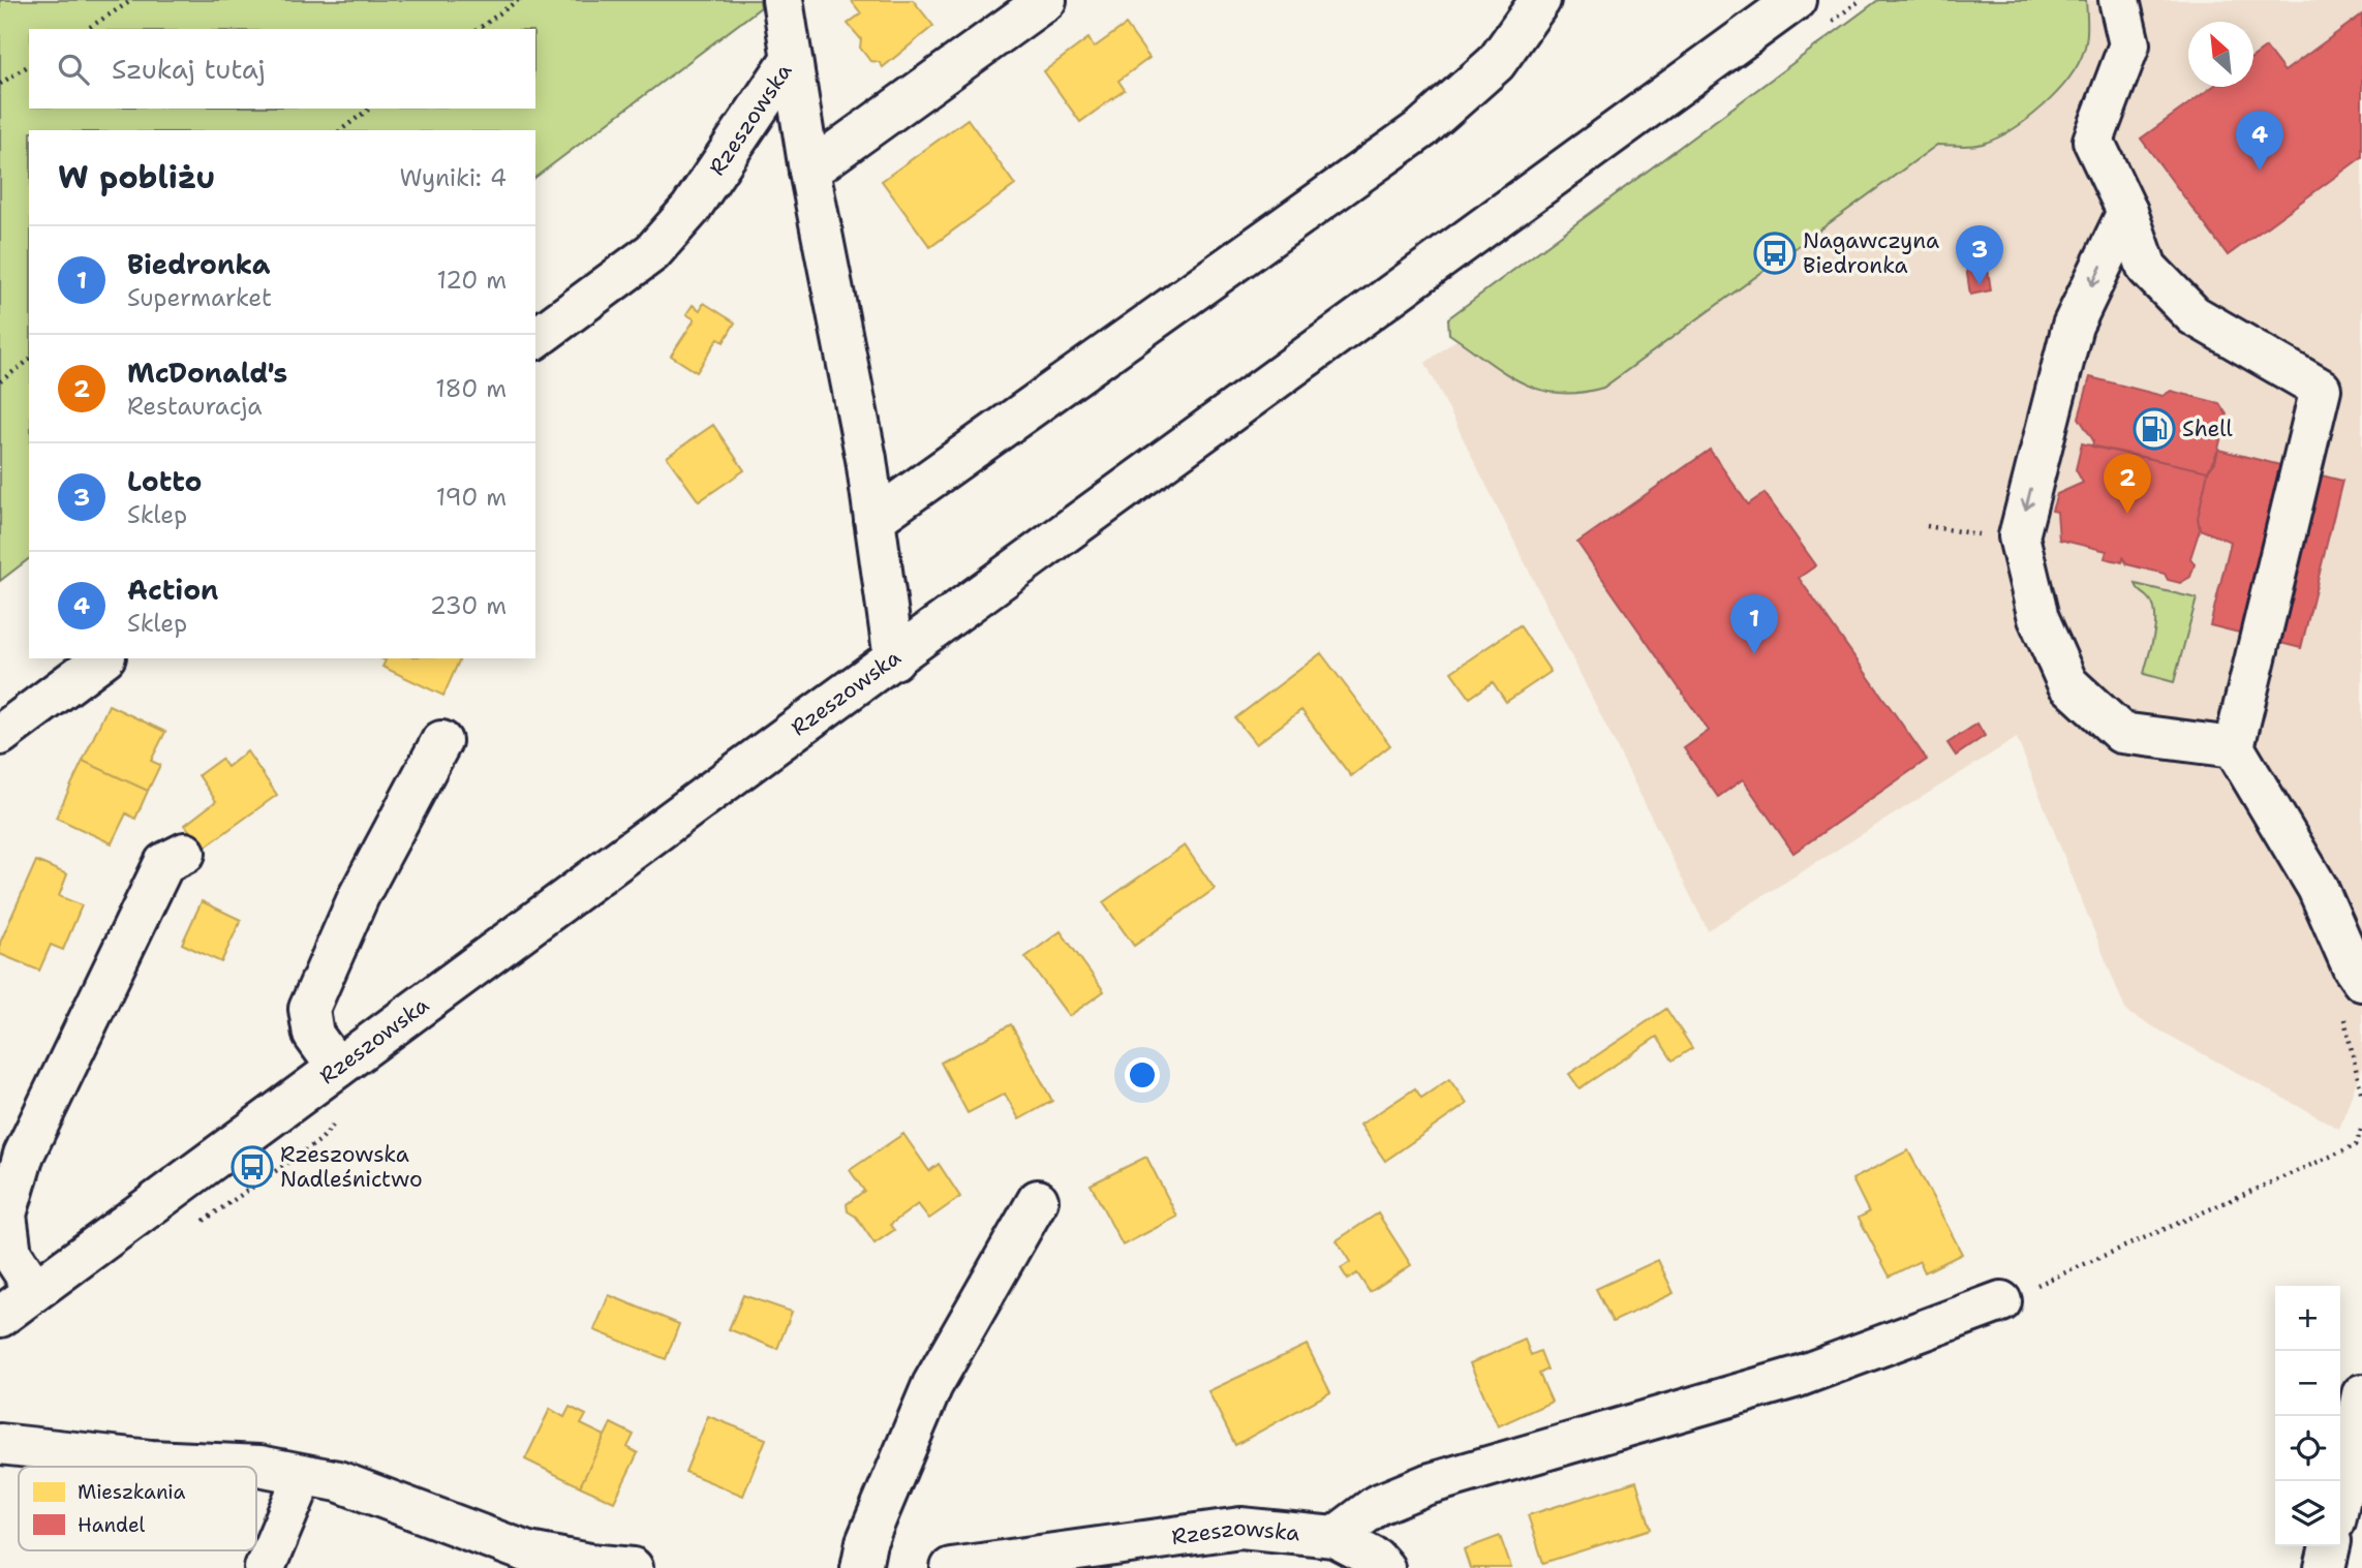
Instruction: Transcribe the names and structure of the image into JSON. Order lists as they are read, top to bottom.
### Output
{
  "streets": {
    "street": ["Rzeszowska"]
  },
  "places": {
    "bus stop": ["Nagawczyna Biedronka", "Rzeszowska Nadleśnictwo"],
    "fuel station": ["Shell"]
  },
  "legend": ["Mieszkania", "Handel"],
  "north": "top left",
  "page": {
    "search": "Szukaj tutaj",
    "pins": [
      "4",
      "3",
      "2",
      "1"
    ],
    "heading": ["W pobliżu", "Wyniki: 4"],
    "list": [
      {
        "mark": "1",
        "name": "Biedronka",
        "note": "Supermarket",
        "value": "120 m"
      },
      {
        "mark": "2",
        "name": "McDonald's",
        "note": "Restauracja",
        "value": "180 m"
      },
      {
        "mark": "3",
        "name": "Lotto",
        "note": "Sklep",
        "value": "190 m"
      },
      {
        "mark": "4",
        "name": "Action",
        "note": "Sklep",
        "value": "230 m"
      }
    ],
    "map_buttons": ["+", "−"]
  }
}
